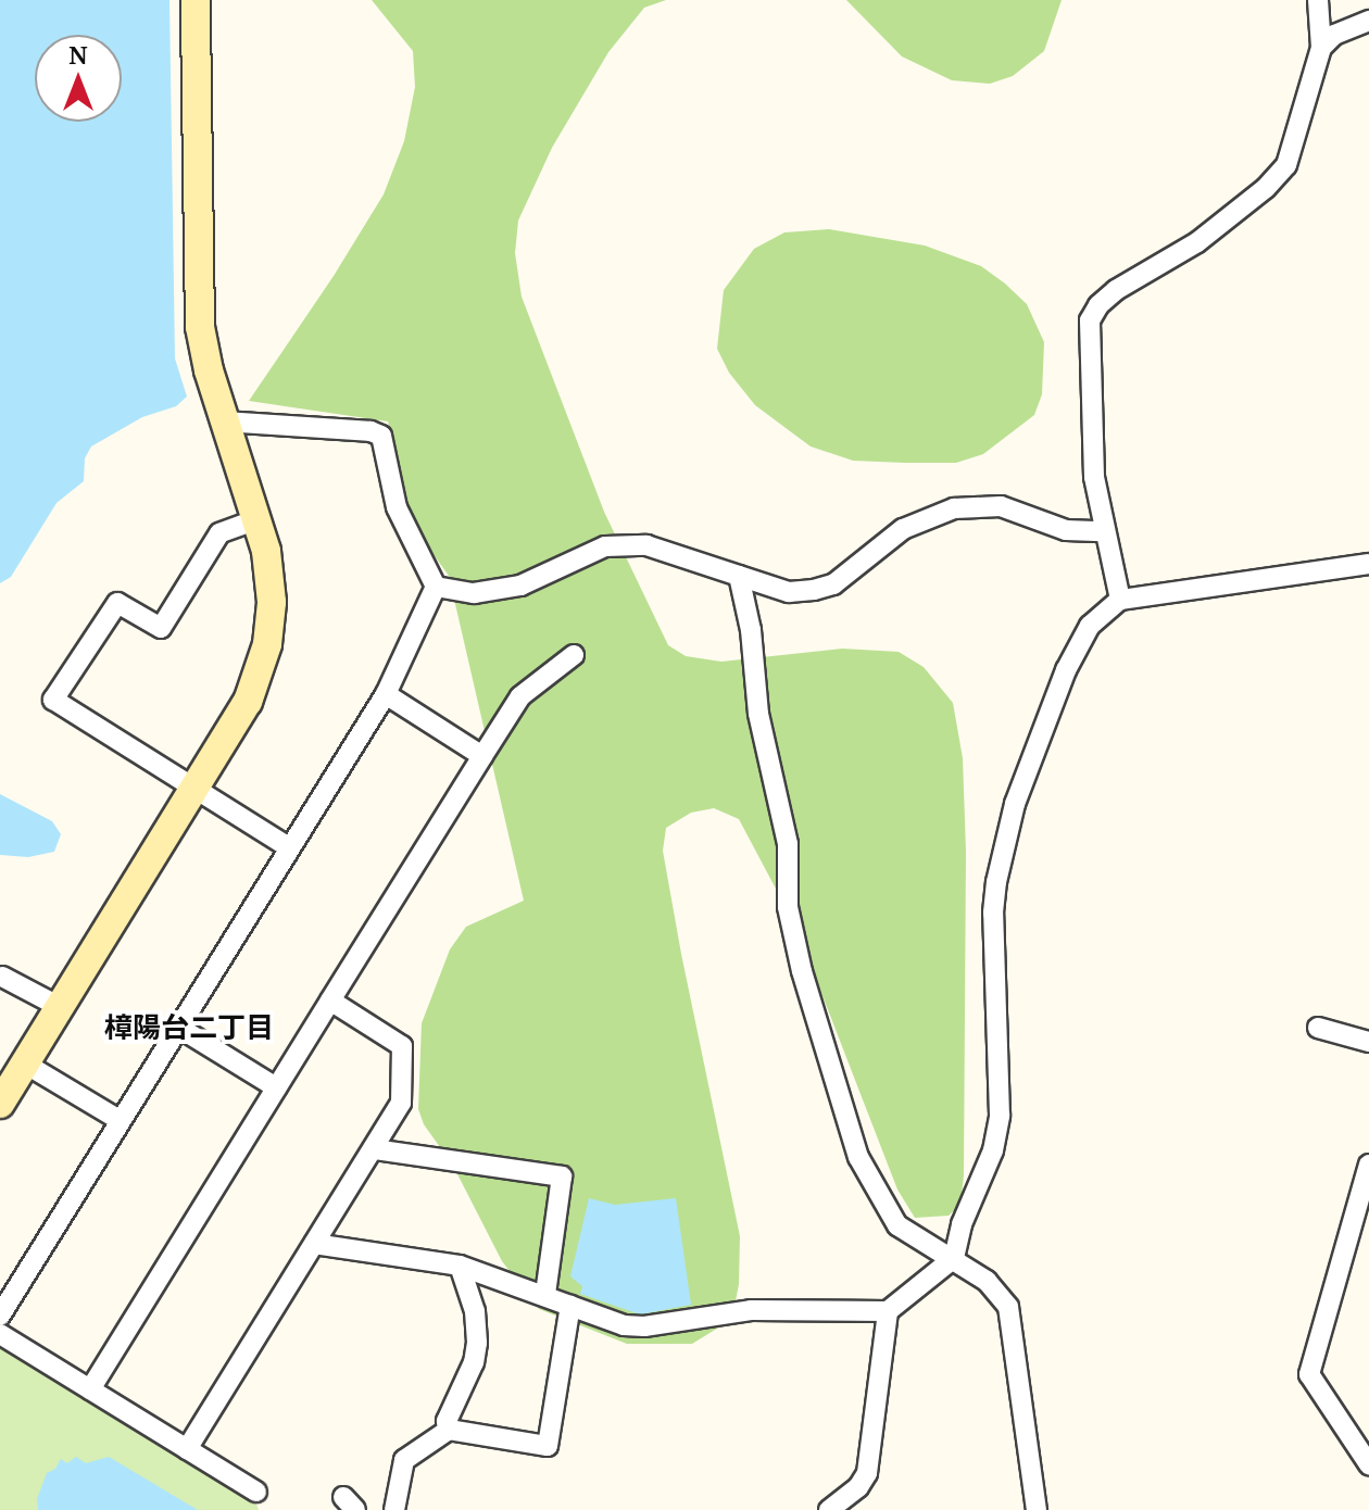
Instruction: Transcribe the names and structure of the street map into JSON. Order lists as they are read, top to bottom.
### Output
{
  "districts": ["樟陽台二丁目"],
  "north": "top"
}
